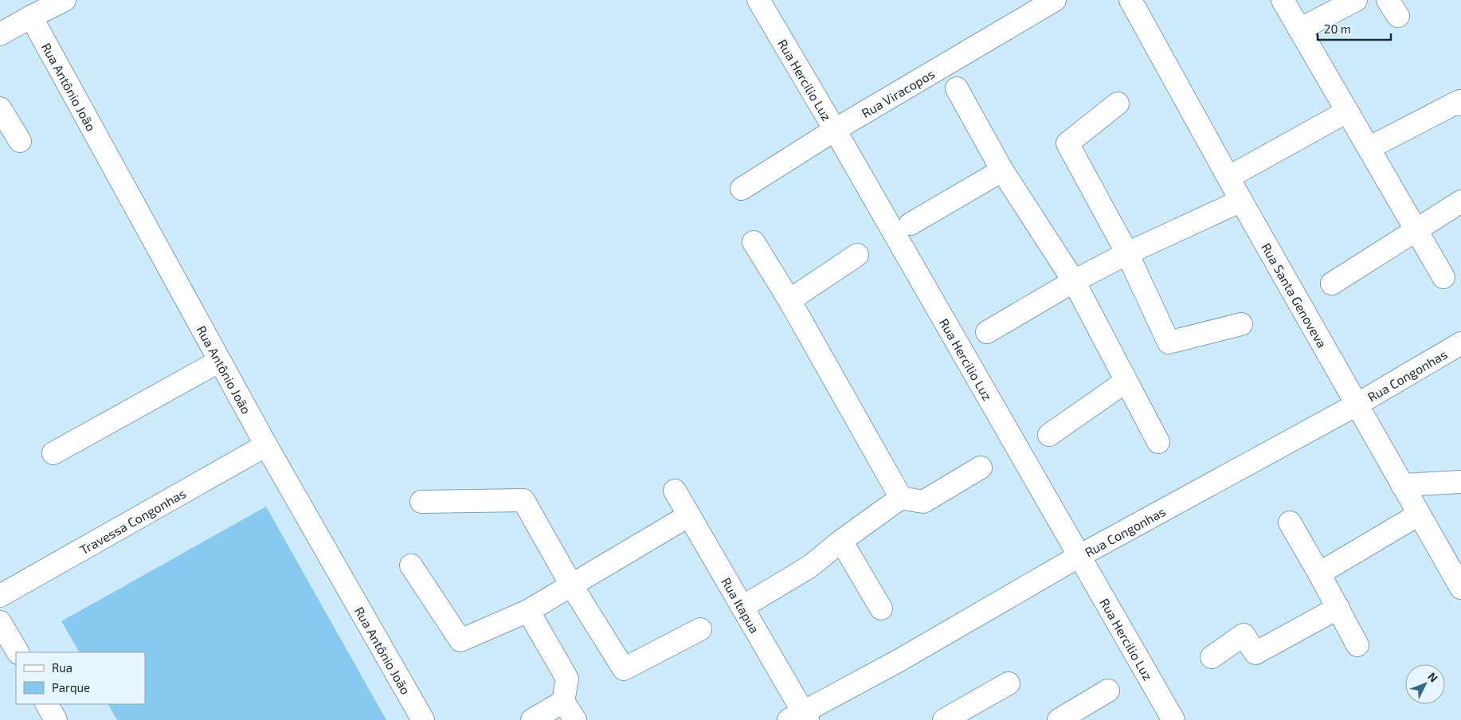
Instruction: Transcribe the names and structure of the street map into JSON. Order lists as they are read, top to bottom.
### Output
{
  "streets": {
    "street": [
      "Rua Hercilio Luz",
      "Rua Antônio João",
      "Rua Viracopos",
      "Rua Santa Genoveva",
      "Rua Congonhas",
      "Travessa Congonhas",
      "Rua Itapua"
    ]
  },
  "crossings": [
    ["Rua Hercilio Luz", "Rua Viracopos"],
    ["Rua Hercilio Luz", "Rua Congonhas"],
    ["Rua Antônio João", "Travessa Congonhas"],
    ["Rua Santa Genoveva", "Rua Congonhas"],
    ["Rua Congonhas", "Rua Itapua"]
  ],
  "legend": ["Rua", "Parque"],
  "scale_bar": "20 m",
  "north": "top right"
}
